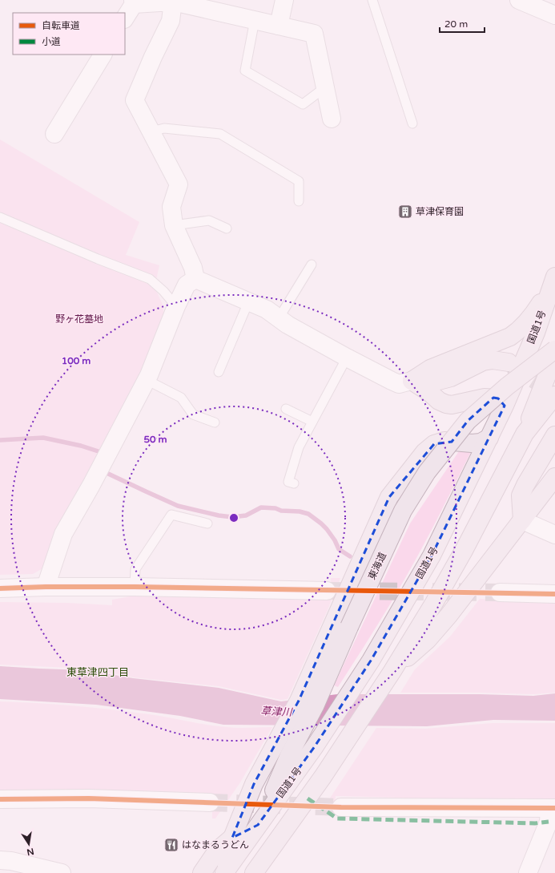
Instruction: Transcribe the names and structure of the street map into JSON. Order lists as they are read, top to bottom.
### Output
{
  "streets": {
    "highway": ["国道1号", "東海道"]
  },
  "crossings": [
    ["国道1号", "東海道"]
  ],
  "districts": ["東草津四丁目"],
  "water": ["草津川"],
  "parks": ["野ヶ花墓地"],
  "places": {
    "building": ["草津保育園"],
    "restaurant": ["はなまるうどん"]
  },
  "legend": ["自転車道", "小道"],
  "scale_bar": "20 m",
  "north": "bottom",
  "rings": ["100 m", "50 m"]
}
